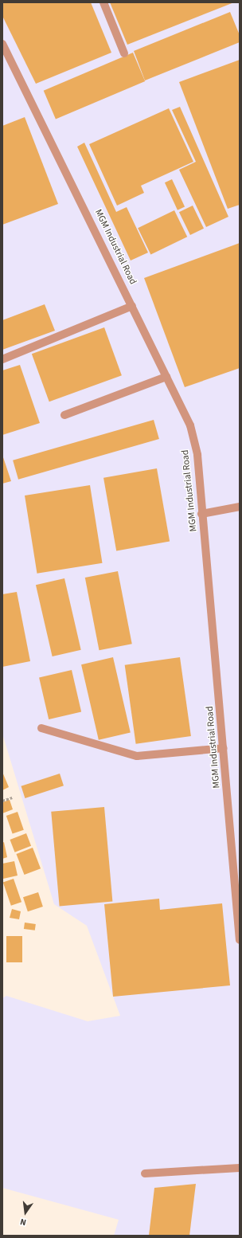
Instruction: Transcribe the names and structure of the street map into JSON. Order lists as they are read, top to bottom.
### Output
{
  "streets": {
    "lane": ["MGM Industrial Road"]
  },
  "north": "bottom"
}
